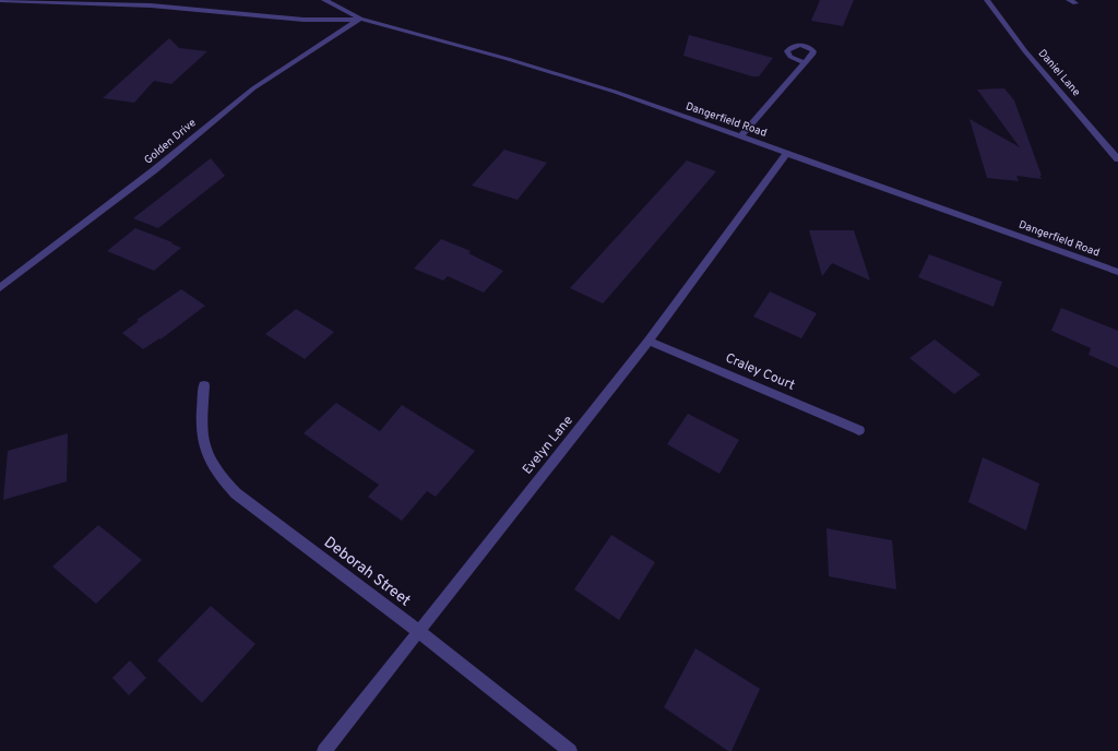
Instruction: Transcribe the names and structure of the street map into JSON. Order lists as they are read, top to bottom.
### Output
{
  "streets": {
    "street": [
      "Daniel Lane",
      "Dangerfield Road",
      "Golden Drive",
      "Craley Court",
      "Evelyn Lane",
      "Deborah Street"
    ]
  },
  "crossings": [
    ["Dangerfield Road", "Golden Drive"],
    ["Dangerfield Road", "Evelyn Lane"],
    ["Craley Court", "Evelyn Lane"],
    ["Evelyn Lane", "Deborah Street"]
  ]
}
